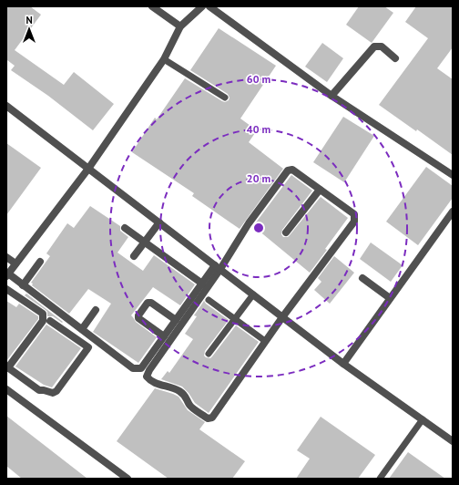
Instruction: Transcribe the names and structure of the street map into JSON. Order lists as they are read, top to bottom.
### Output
{
  "north": "top",
  "rings": ["60 m", "40 m", "20 m"]
}
